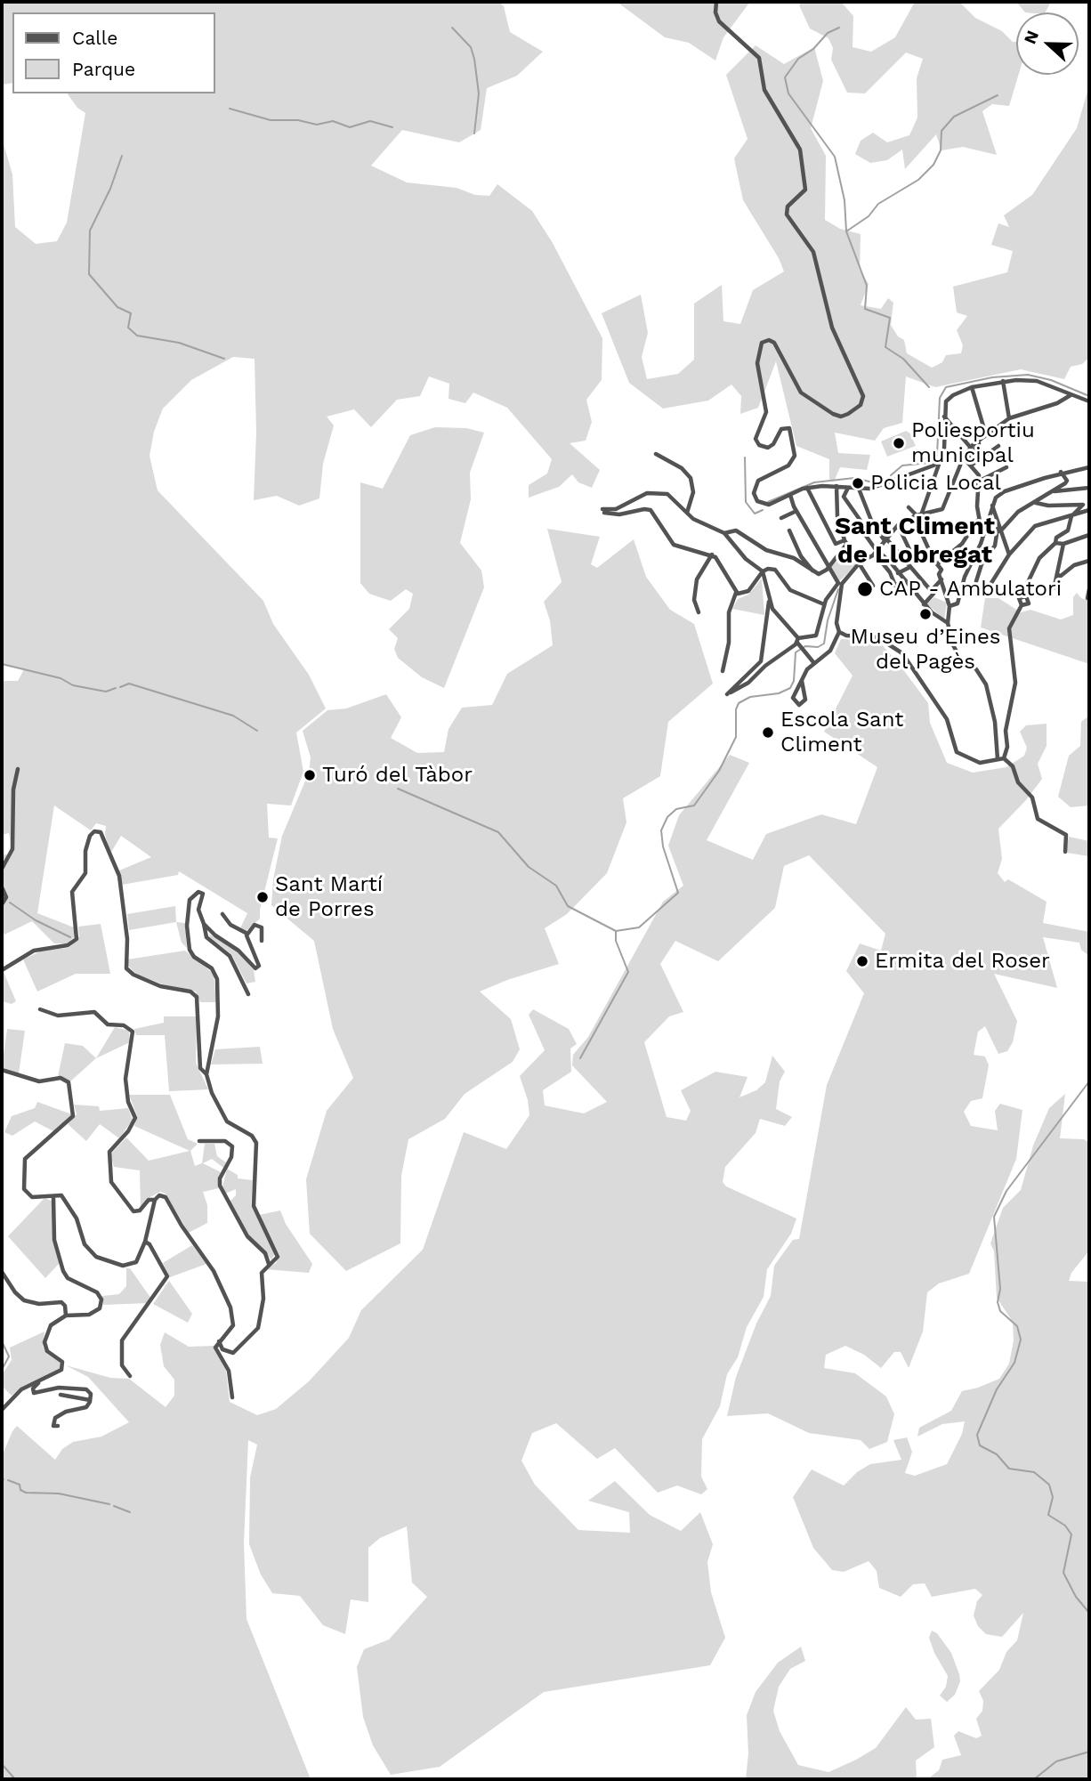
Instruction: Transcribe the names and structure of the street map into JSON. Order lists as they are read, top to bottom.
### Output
{
  "districts": ["Sant Climent de Llobregat"],
  "places": [
    "Poliesportiu municipal",
    "Policia Local",
    "CAP - Ambulatori",
    "Museu d’Eines del Pagès",
    "Escola Sant Climent",
    "Turó del Tàbor",
    "Sant Martí de Porres",
    "Ermita del Roser"
  ],
  "legend": ["Calle", "Parque"],
  "north": "left"
}
